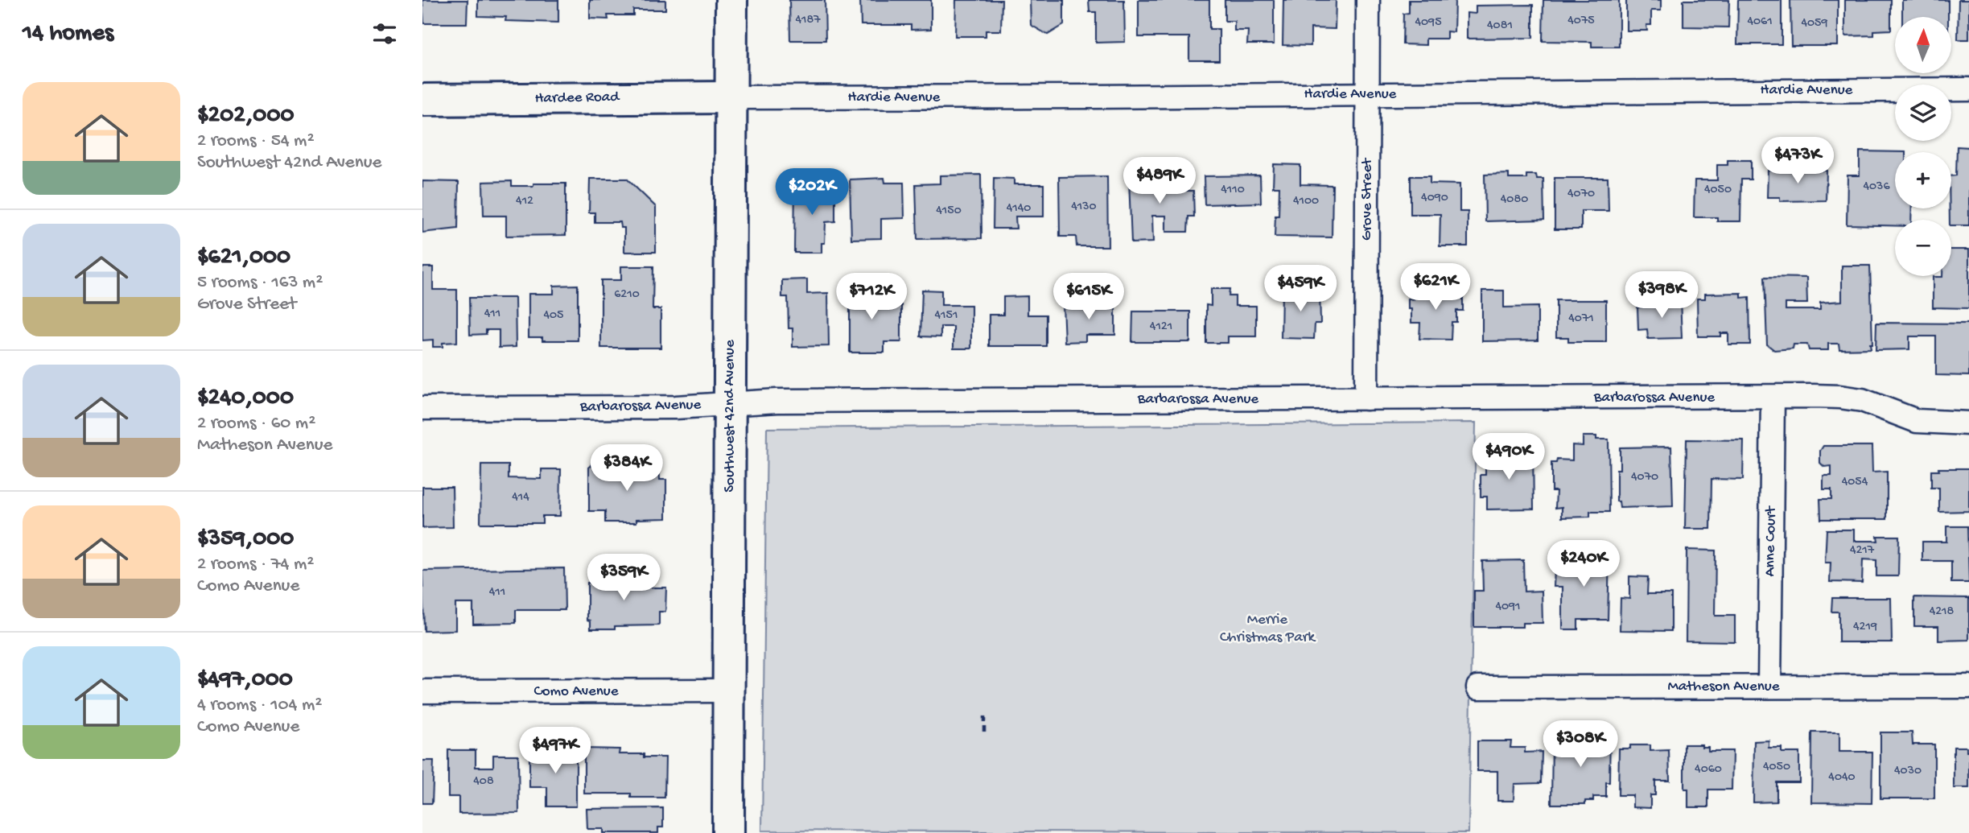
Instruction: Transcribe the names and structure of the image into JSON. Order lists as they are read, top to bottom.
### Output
{
  "streets": {
    "main road": ["Hardee Road", "Southwest 42nd Avenue"],
    "street": [
      "Hardie Avenue",
      "Grove Street",
      "Barbarossa Avenue",
      "Anne Court",
      "Matheson Avenue",
      "Como Avenue"
    ]
  },
  "crossings": [
    ["Hardie Avenue", "Hardee Road"],
    ["Hardie Avenue", "Grove Street"],
    ["Hardie Avenue", "Southwest 42nd Avenue"],
    ["Hardee Road", "Southwest 42nd Avenue"],
    ["Grove Street", "Barbarossa Avenue"],
    ["Barbarossa Avenue", "Southwest 42nd Avenue"],
    ["Barbarossa Avenue", "Anne Court"],
    ["Southwest 42nd Avenue", "Como Avenue"],
    ["Anne Court", "Matheson Avenue"]
  ],
  "parks": ["Merrie Christmas Park"],
  "house_numbers": [
    "4187",
    "4075",
    "4061",
    "4095",
    "4059",
    "4081",
    "4036",
    "4110",
    "4050",
    "4070",
    "4090",
    "4080",
    "412",
    "4100",
    "4130",
    "4140",
    "4150",
    "6210",
    "411",
    "405",
    "4151",
    "4071",
    "4121",
    "4070",
    "4054",
    "414",
    "4217",
    "411",
    "4091",
    "4218",
    "4219",
    "4050",
    "4060",
    "4030",
    "4040",
    "408"
  ],
  "north": "top",
  "page": {
    "heading": "14 homes",
    "map_buttons": ["+", "−"],
    "list": [
      {
        "name": "$202,000",
        "note": "2 rooms · 54 m² · Southwest 42nd Avenue"
      },
      {
        "name": "$621,000",
        "note": "5 rooms · 163 m² · Grove Street"
      },
      {
        "name": "$240,000",
        "note": "2 rooms · 60 m² · Matheson Avenue"
      },
      {
        "name": "$359,000",
        "note": "2 rooms · 74 m² · Como Avenue"
      },
      {
        "name": "$497,000",
        "note": "4 rooms · 104 m² · Como Avenue"
      }
    ],
    "price": [
      "$473K",
      "$489K",
      "$202K",
      "$621K",
      "$459K",
      "$398K",
      "$712K",
      "$615K",
      "$490K",
      "$384K",
      "$240K",
      "$359K",
      "$308K",
      "$497K"
    ]
  }
}
